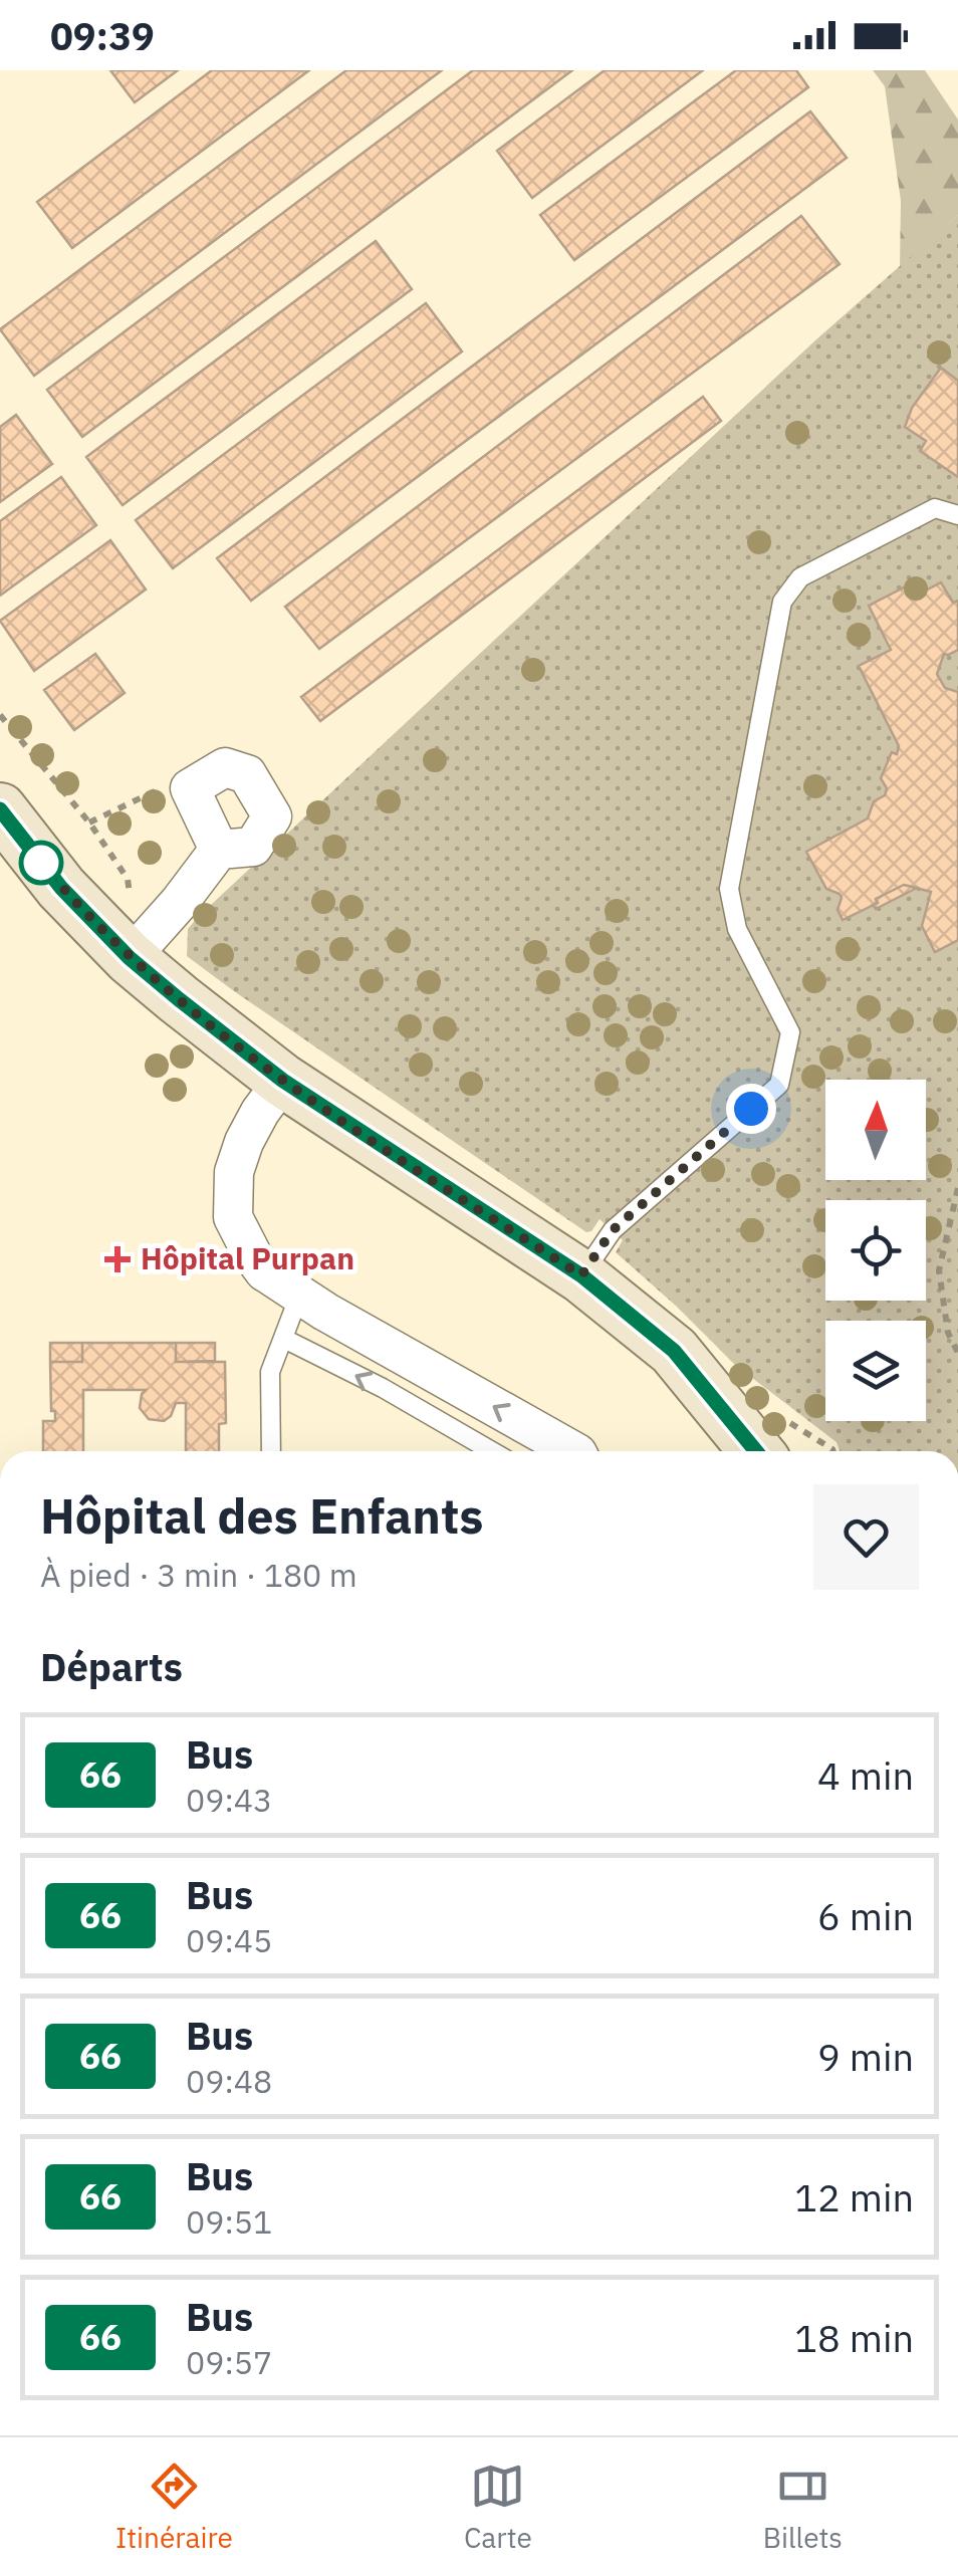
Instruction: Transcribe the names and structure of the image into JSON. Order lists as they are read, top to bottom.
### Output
{
  "places": {
    "health": ["Hôpital Purpan"]
  },
  "lines": ["bus line 66"],
  "north": "top",
  "page": {
    "status": "09:39",
    "heading": [
      ["Hôpital des Enfants", "À pied · 3 min · 180 m"],
      "Départs"
    ],
    "list": [
      {
        "mark": "66",
        "name": "Bus",
        "note": "09:43",
        "value": "4 min"
      },
      {
        "mark": "66",
        "name": "Bus",
        "note": "09:45",
        "value": "6 min"
      },
      {
        "mark": "66",
        "name": "Bus",
        "note": "09:48",
        "value": "9 min"
      },
      {
        "mark": "66",
        "name": "Bus",
        "note": "09:51",
        "value": "12 min"
      },
      {
        "mark": "66",
        "name": "Bus",
        "note": "09:57",
        "value": "18 min"
      }
    ],
    "tabs": ["Itinéraire", "Carte", "Billets"]
  }
}
